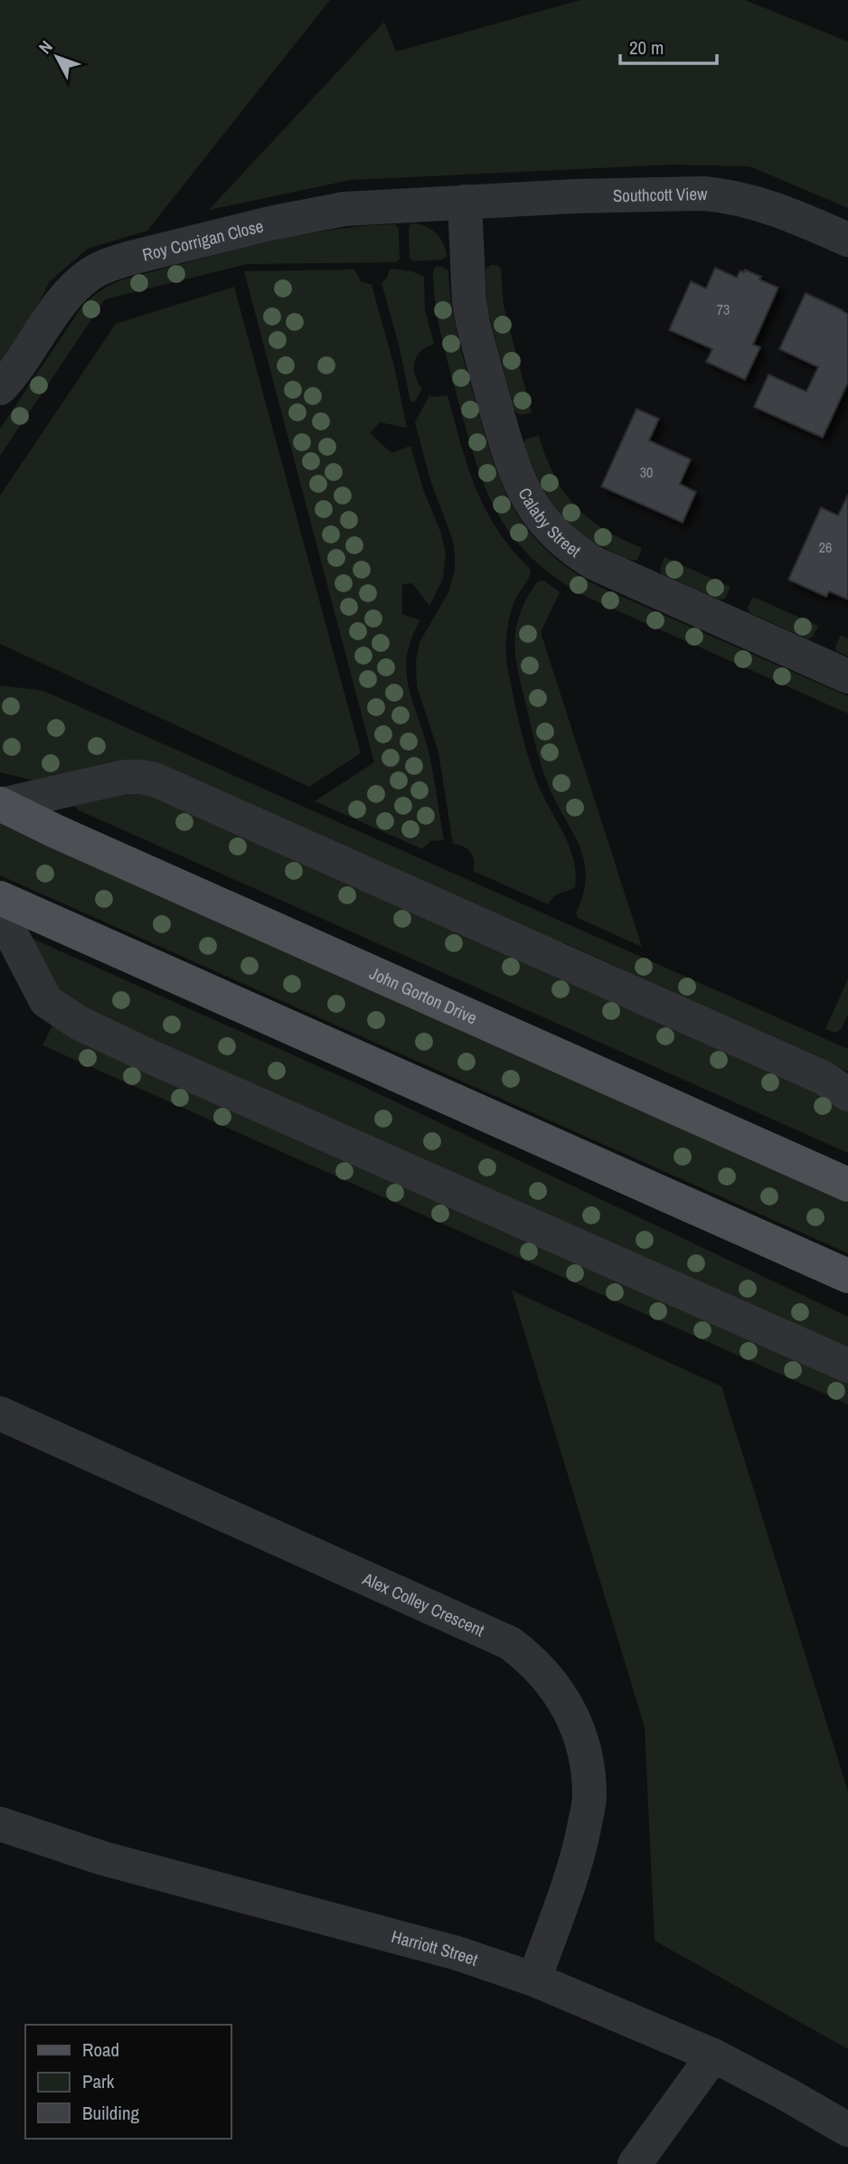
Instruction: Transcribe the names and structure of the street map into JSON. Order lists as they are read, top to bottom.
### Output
{
  "streets": {
    "main road": ["John Gorton Drive"],
    "street": [
      "Southcott View",
      "Roy Corrigan Close",
      "Calaby Street",
      "Alex Colley Crescent",
      "Harriott Street"
    ]
  },
  "crossings": [
    ["Southcott View", "Roy Corrigan Close"],
    ["Southcott View", "Calaby Street"],
    ["Roy Corrigan Close", "Calaby Street"],
    ["Alex Colley Crescent", "Harriott Street"]
  ],
  "house_numbers": ["73", "30", "26"],
  "legend": ["Road", "Park", "Building"],
  "scale_bar": "20 m",
  "north": "top left"
}
